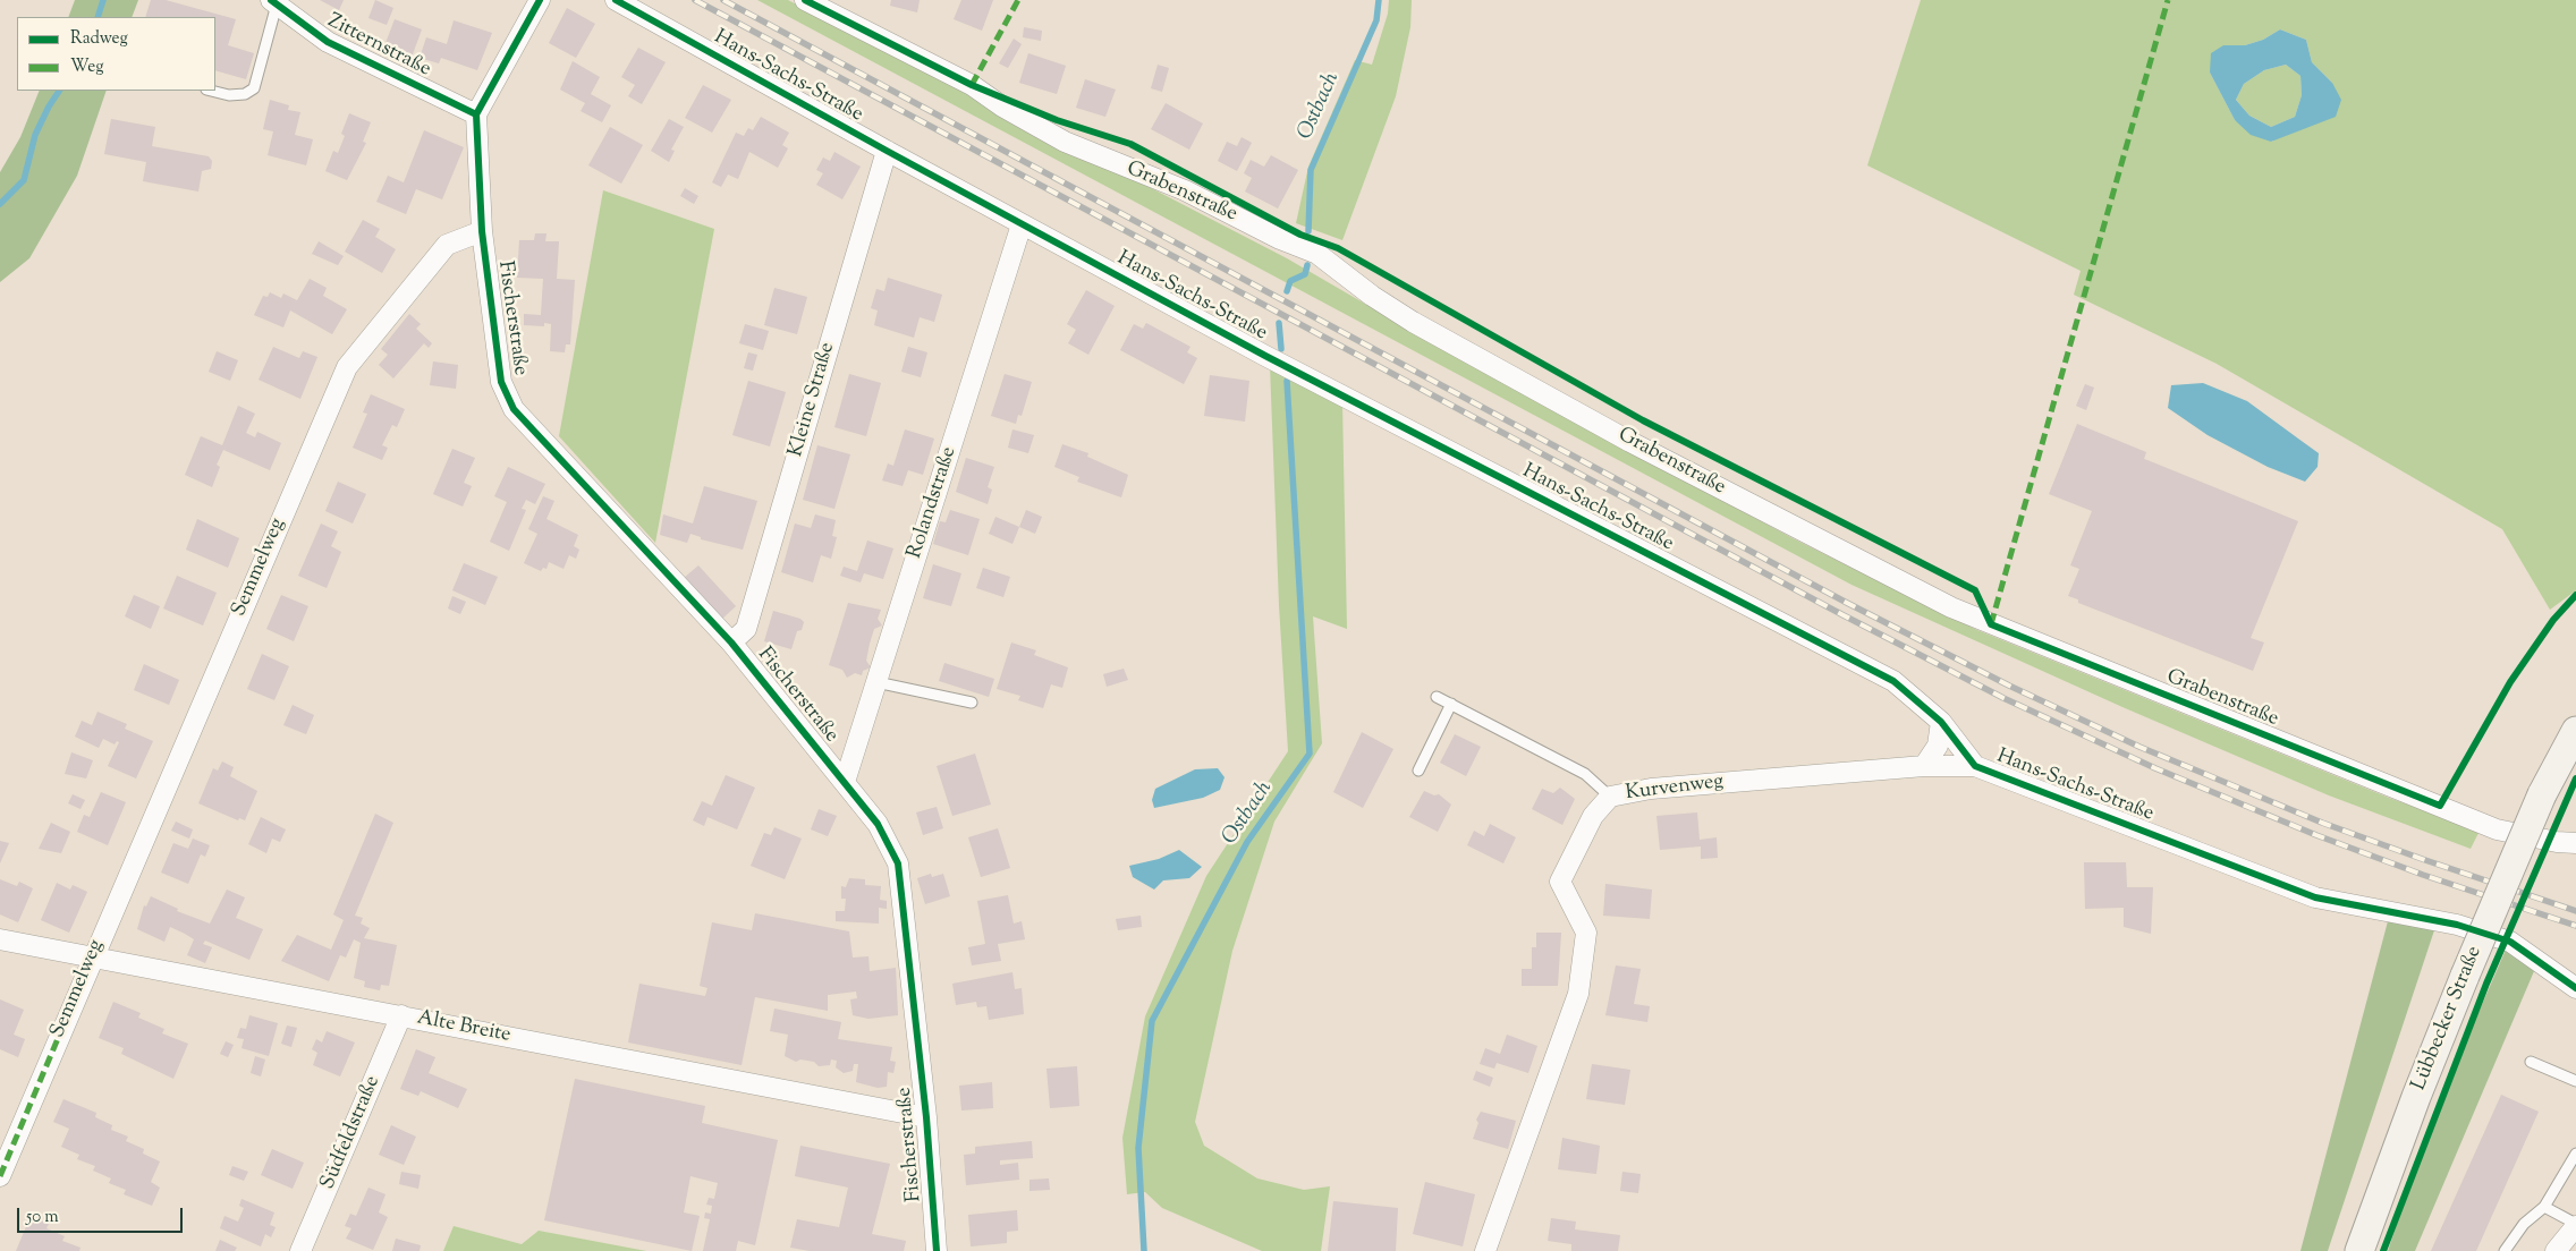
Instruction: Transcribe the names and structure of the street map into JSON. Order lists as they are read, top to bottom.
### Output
{
  "streets": {
    "main road": ["Lübbecker Straße"],
    "street": [
      "Zitternstraße",
      "Hans-Sachs-Straße",
      "Grabenstraße",
      "Fischerstraße",
      "Kleine Straße",
      "Rolandstraße",
      "Semmelweg",
      "Kurvenweg",
      "Alte Breite",
      "Südfeldstraße"
    ]
  },
  "crossings": [
    ["Hans-Sachs-Straße", "Kleine Straße"],
    ["Hans-Sachs-Straße", "Rolandstraße"],
    ["Hans-Sachs-Straße", "Kurvenweg"],
    ["Fischerstraße", "Kleine Straße"],
    ["Fischerstraße", "Rolandstraße"],
    ["Fischerstraße", "Semmelweg"],
    ["Fischerstraße", "Alte Breite"],
    ["Semmelweg", "Alte Breite"],
    ["Alte Breite", "Südfeldstraße"]
  ],
  "water": ["Ostbach"],
  "legend": ["Radweg", "Weg"],
  "scale_bar": "50 m"
}
